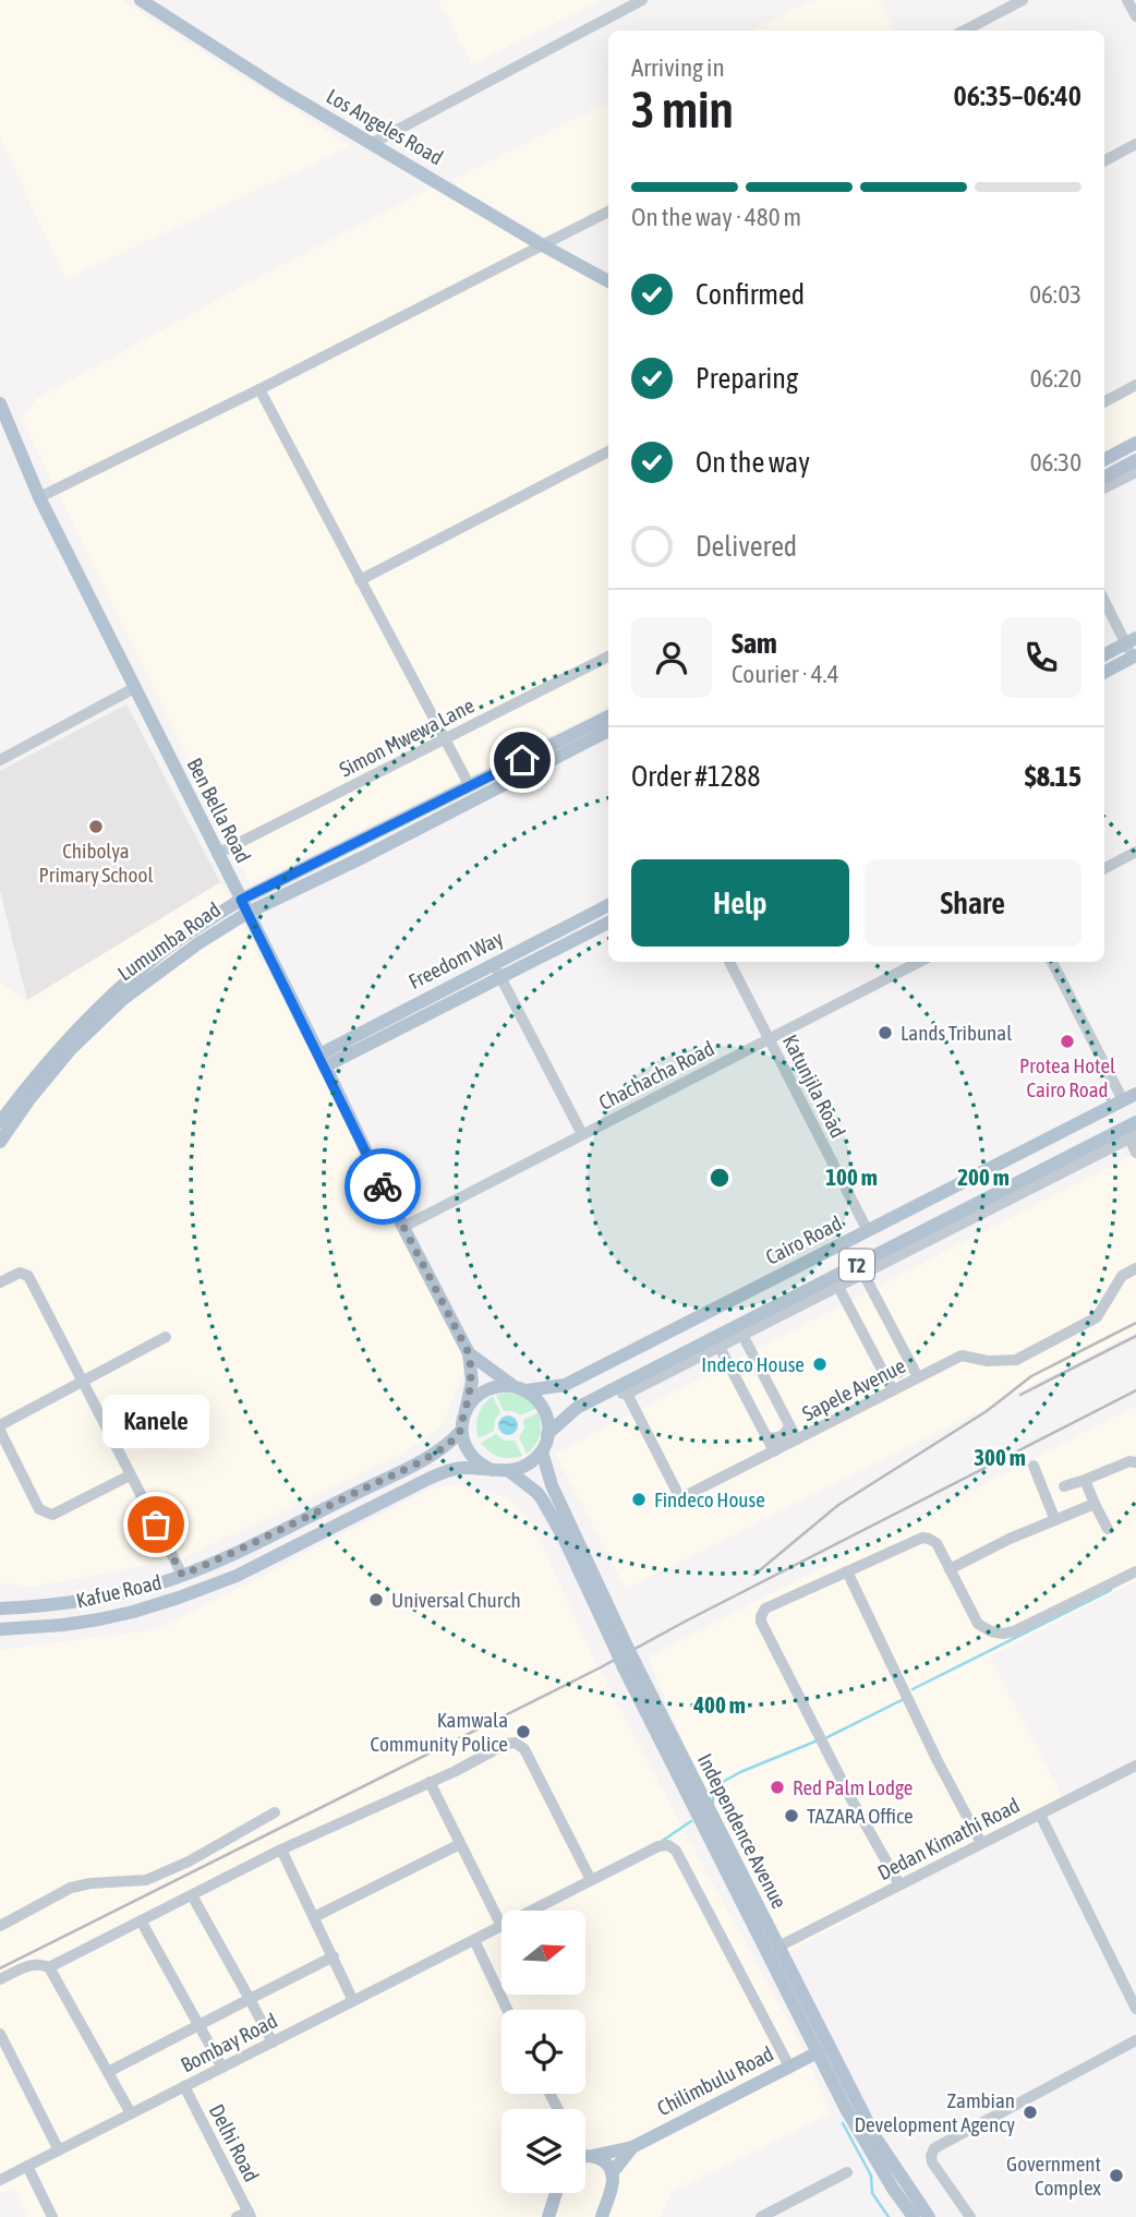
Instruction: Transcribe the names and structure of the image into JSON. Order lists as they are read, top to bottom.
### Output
{
  "streets": {
    "main road": [
      "Los Angeles Road",
      "Ben Bella Road",
      "Lumumba Road",
      "Freedom Way",
      "Cairo Road",
      "T2",
      "Kafue Road",
      "Independence Avenue",
      "Chilimbulu Road"
    ],
    "street": [
      "Simon Mwewa Lane",
      "Chachacha Road",
      "Katunjila Road",
      "Sapele Avenue",
      "Dedan Kimathi Road",
      "Bombay Road",
      "Delhi Road"
    ]
  },
  "crossings": [
    ["Simon Mwewa Lane", "Ben Bella Road"],
    ["Ben Bella Road", "Lumumba Road"],
    ["Ben Bella Road", "Freedom Way"],
    ["Ben Bella Road", "Chachacha Road"],
    ["Ben Bella Road", "Cairo Road"],
    ["Ben Bella Road", "T2"],
    ["Ben Bella Road", "Kafue Road"],
    ["Ben Bella Road", "Independence Avenue"],
    ["Chachacha Road", "Katunjila Road"],
    ["Katunjila Road", "Cairo Road"],
    ["Cairo Road", "T2"],
    ["Cairo Road", "Kafue Road"],
    ["Cairo Road", "Independence Avenue"],
    ["T2", "Kafue Road"],
    ["T2", "Independence Avenue"],
    ["Kafue Road", "Independence Avenue"],
    ["Independence Avenue", "Dedan Kimathi Road"],
    ["Independence Avenue", "Chilimbulu Road"],
    ["Bombay Road", "Chilimbulu Road"],
    ["Bombay Road", "Delhi Road"]
  ],
  "places": [
    "Chibolya Primary School",
    "Lands Tribunal",
    "Protea Hotel Cairo Road",
    "Indeco House",
    "Findeco House",
    "Kanele",
    "Universal Church",
    "Kamwala Community Police",
    "Red Palm Lodge",
    "TAZARA Office",
    "Zambian Development Agency",
    "Government Complex"
  ],
  "north": "right",
  "page": {
    "heading": ["3 min", "Arriving in", "06:35–06:40"],
    "panel": [
      "Sam",
      "Courier · 4.4",
      "Order #1288",
      "$8.15"
    ],
    "bar": "On the way · 480 m",
    "list": [
      ["Confirmed", "06:03"],
      ["Preparing", "06:20"],
      ["On the way", "06:30"],
      "Delivered"
    ],
    "buttons": ["Help", "Share"],
    "bubble": "Kanele"
  },
  "rings": [
    "100 m",
    "200 m",
    "300 m",
    "400 m"
  ]
}
